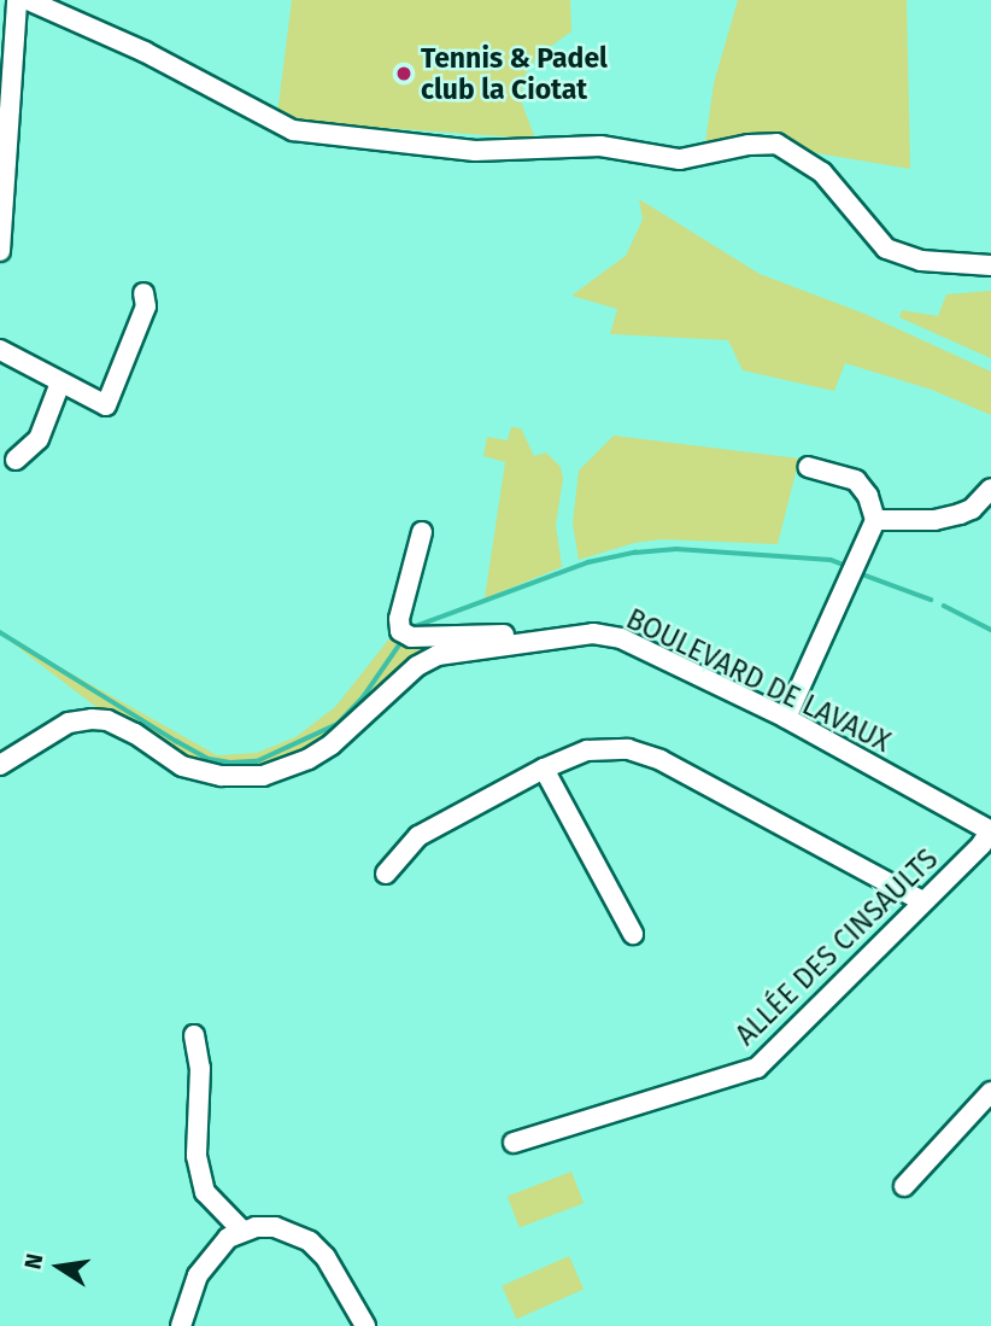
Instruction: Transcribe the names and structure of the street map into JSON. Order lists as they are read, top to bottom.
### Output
{
  "streets": {
    "street": ["BOULEVARD DE LAVAUX", "ALLÉE DES CINSAULTS"]
  },
  "crossings": [
    ["BOULEVARD DE LAVAUX", "ALLÉE DES CINSAULTS"]
  ],
  "places": ["Tennis & Padel club la Ciotat"],
  "north": "left"
}
